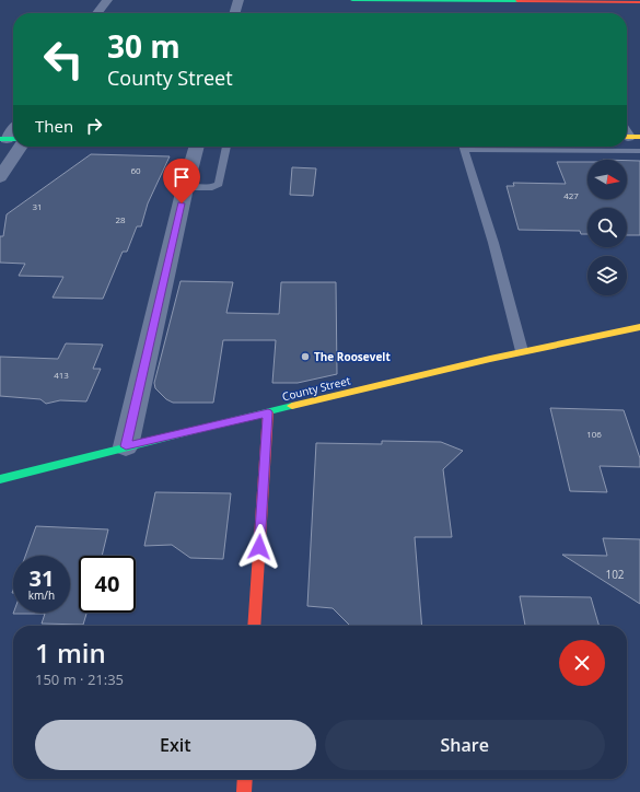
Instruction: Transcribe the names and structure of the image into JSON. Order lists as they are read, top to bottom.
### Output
{
  "streets": {
    "main road": ["County Street"]
  },
  "places": ["The Roosevelt"],
  "house_numbers": [
    "60",
    "427",
    "31",
    "28",
    "413",
    "106",
    "102"
  ],
  "north": "right",
  "page": {
    "turn": ["30 m", "County Street"],
    "then": "Then",
    "speed": "31 km/h",
    "limit": "40",
    "heading": ["1 min", "150 m · 21:35"],
    "buttons": ["Exit", "Share"]
  }
}
